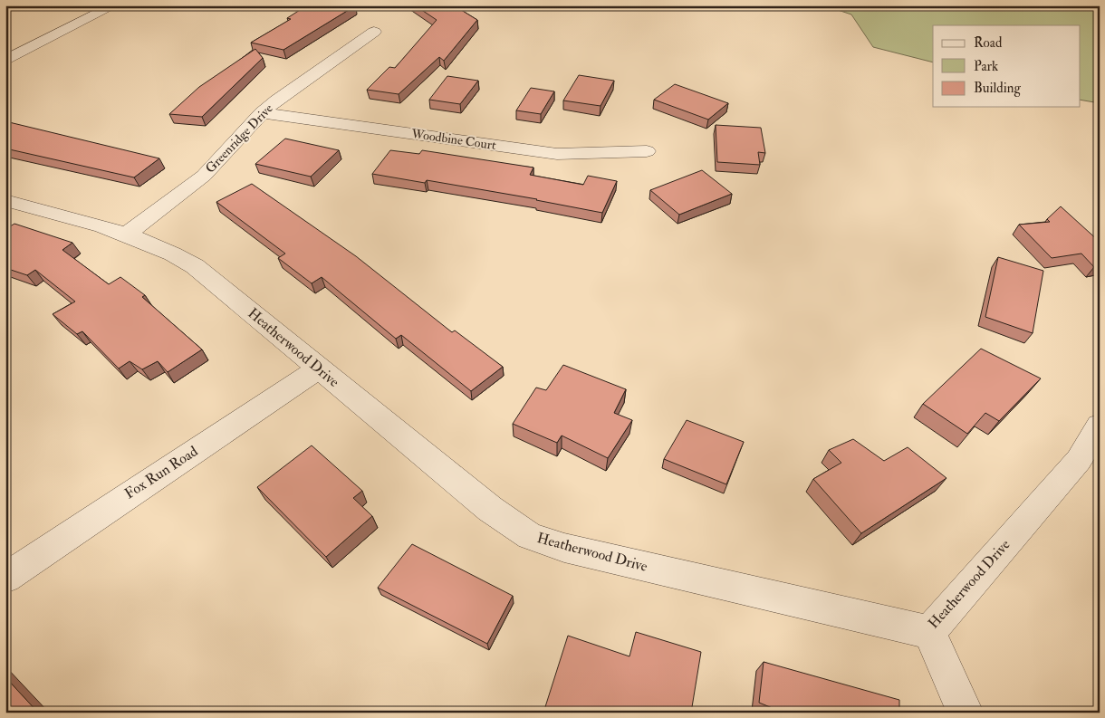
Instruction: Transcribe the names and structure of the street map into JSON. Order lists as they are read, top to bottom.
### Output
{
  "streets": {
    "street": [
      "Greenridge Drive",
      "Woodbine Court",
      "Heatherwood Drive",
      "Fox Run Road"
    ]
  },
  "crossings": [
    ["Greenridge Drive", "Woodbine Court"],
    ["Greenridge Drive", "Heatherwood Drive"],
    ["Heatherwood Drive", "Fox Run Road"]
  ],
  "legend": ["Road", "Park", "Building"]
}
